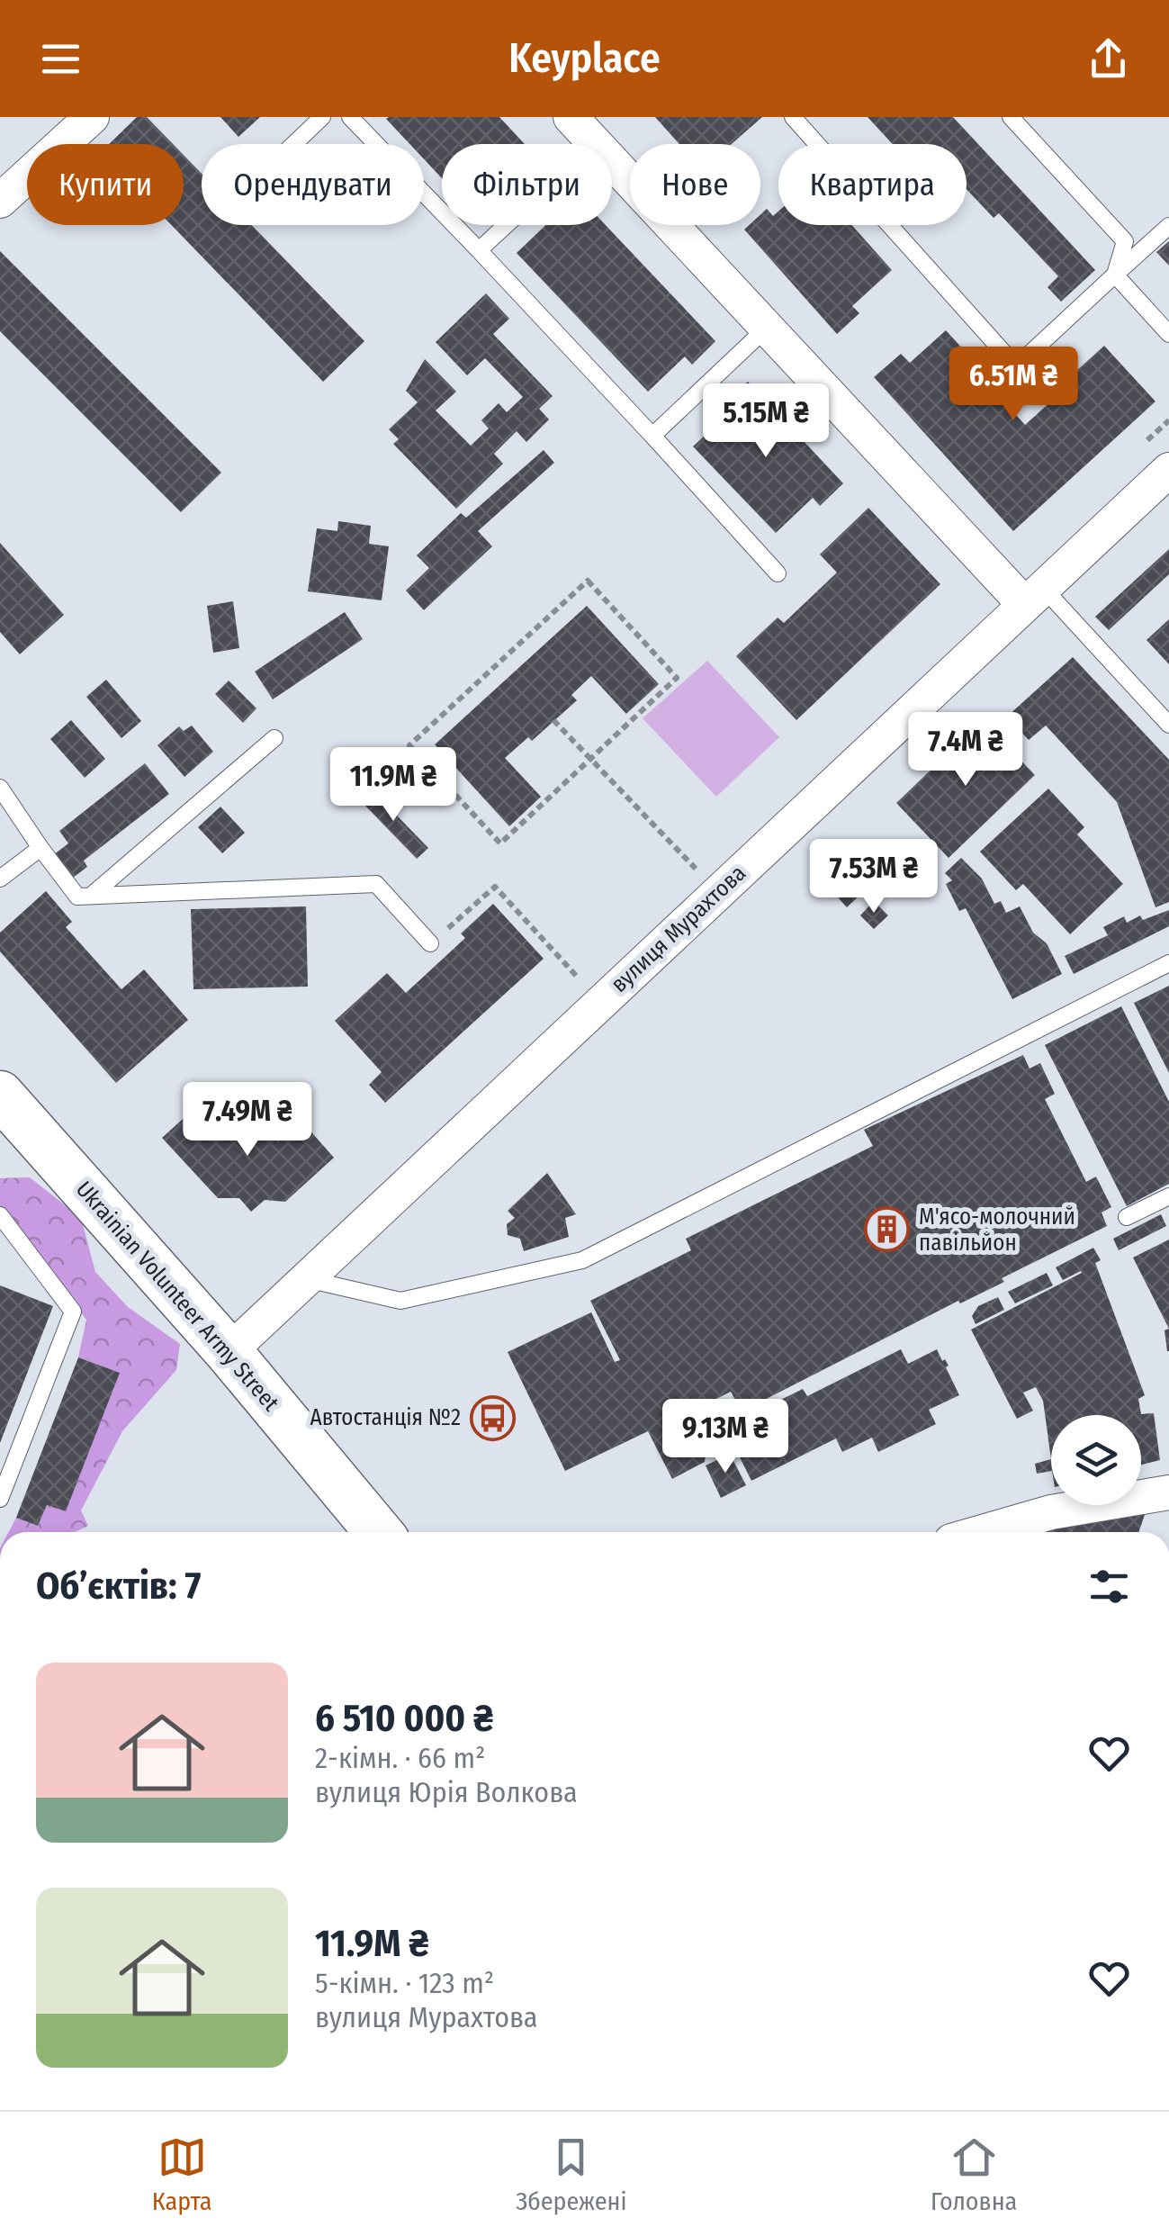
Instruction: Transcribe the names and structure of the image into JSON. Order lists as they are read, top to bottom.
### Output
{
  "streets": {
    "street": ["вулиця Мурахтова", "Ukrainian Volunteer Army Street"]
  },
  "crossings": [
    ["вулиця Мурахтова", "Ukrainian Volunteer Army Street"]
  ],
  "places": {
    "building": ["М'ясо-молочний павільйон"],
    "bus stop": ["Автостанція №2"]
  },
  "page": {
    "header": "Keyplace",
    "chip": [
      "Купити",
      "Орендувати",
      "Фільтри",
      "Нове",
      "Квартира"
    ],
    "price": [
      "6.51M ₴",
      "5.15M ₴",
      "7.4M ₴",
      "11.9M ₴",
      "7.53M ₴",
      "7.49M ₴",
      "9.13M ₴"
    ],
    "heading": "Об’єктів: 7",
    "list": [
      {
        "name": "6 510 000 ₴",
        "note": "2-кімн. · 66 m² · вулиця Юрія Волкова"
      },
      {
        "name": "11.9M ₴",
        "note": "5-кімн. · 123 m² · вулиця Мурахтова"
      }
    ],
    "tabs": ["Карта", "Збережені", "Головна"]
  }
}
